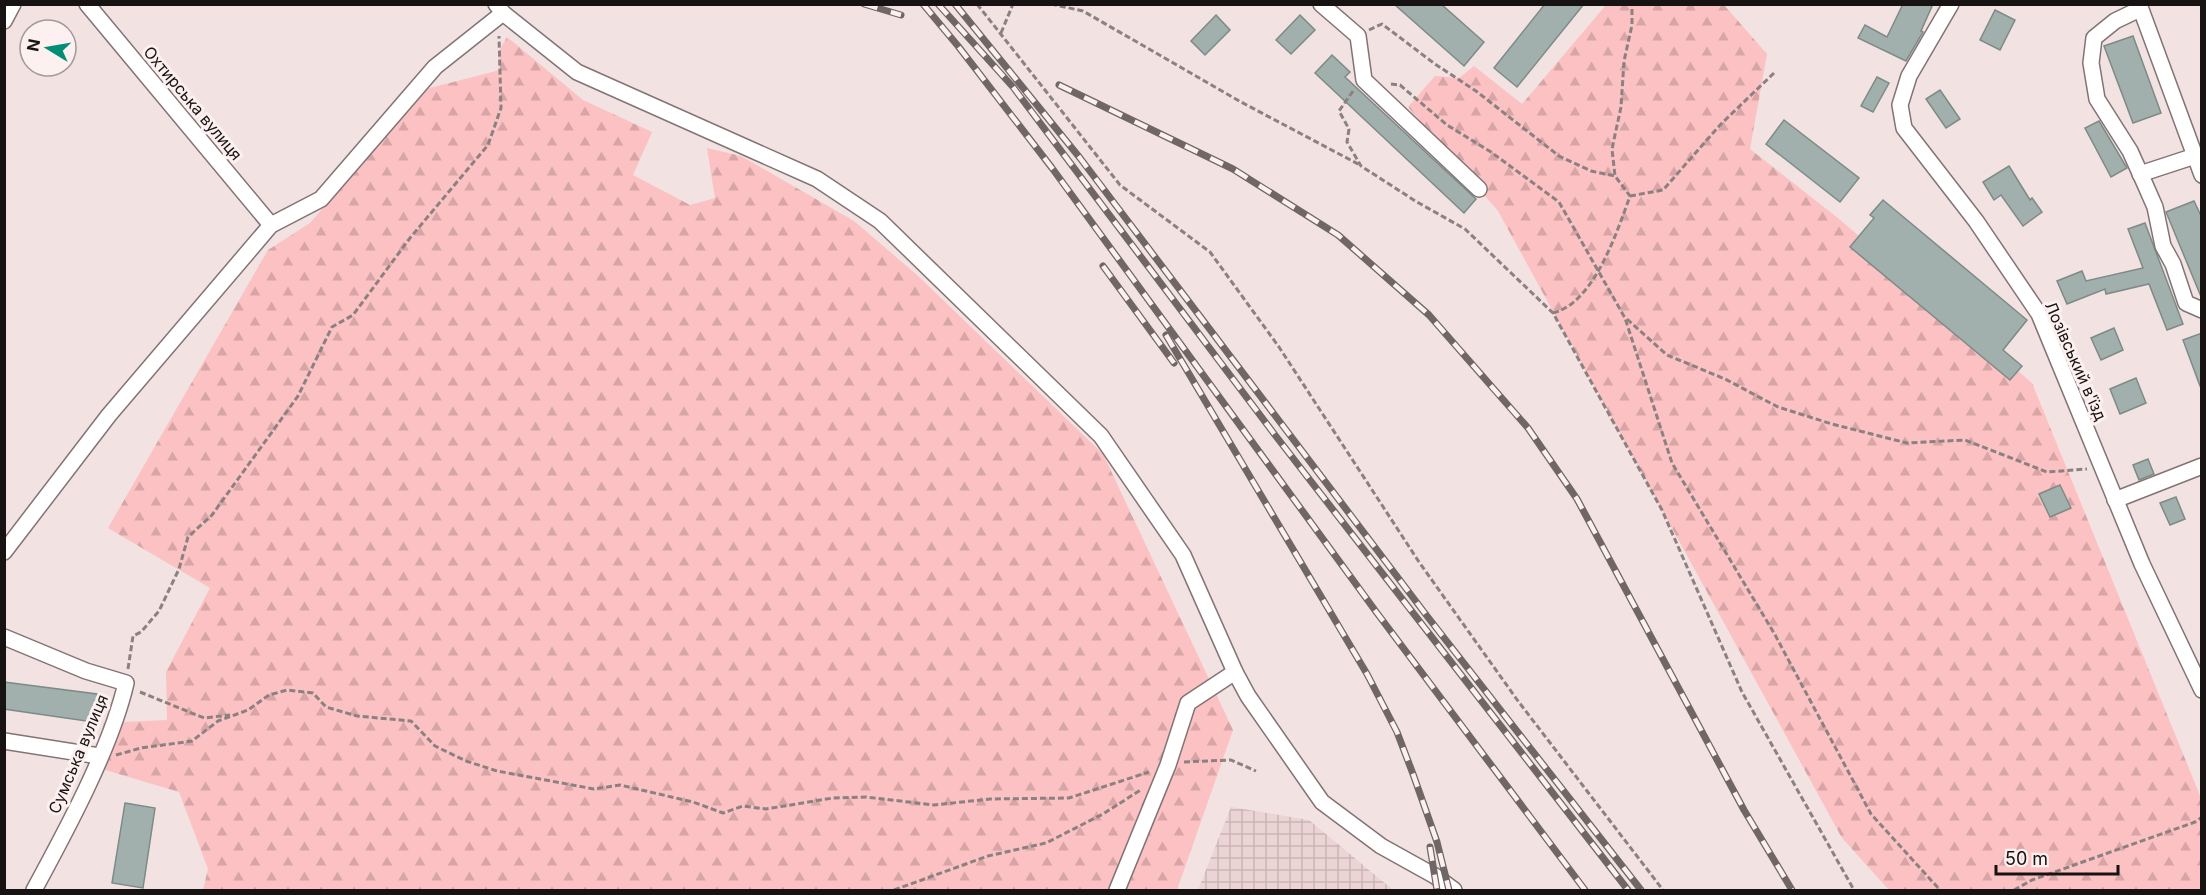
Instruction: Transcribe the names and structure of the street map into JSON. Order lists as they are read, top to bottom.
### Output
{
  "streets": {
    "street": ["Охтирська вулиця", "Лозівський в'їзд", "Сумська вулиця"]
  },
  "scale_bar": "50 m",
  "north": "left"
}
